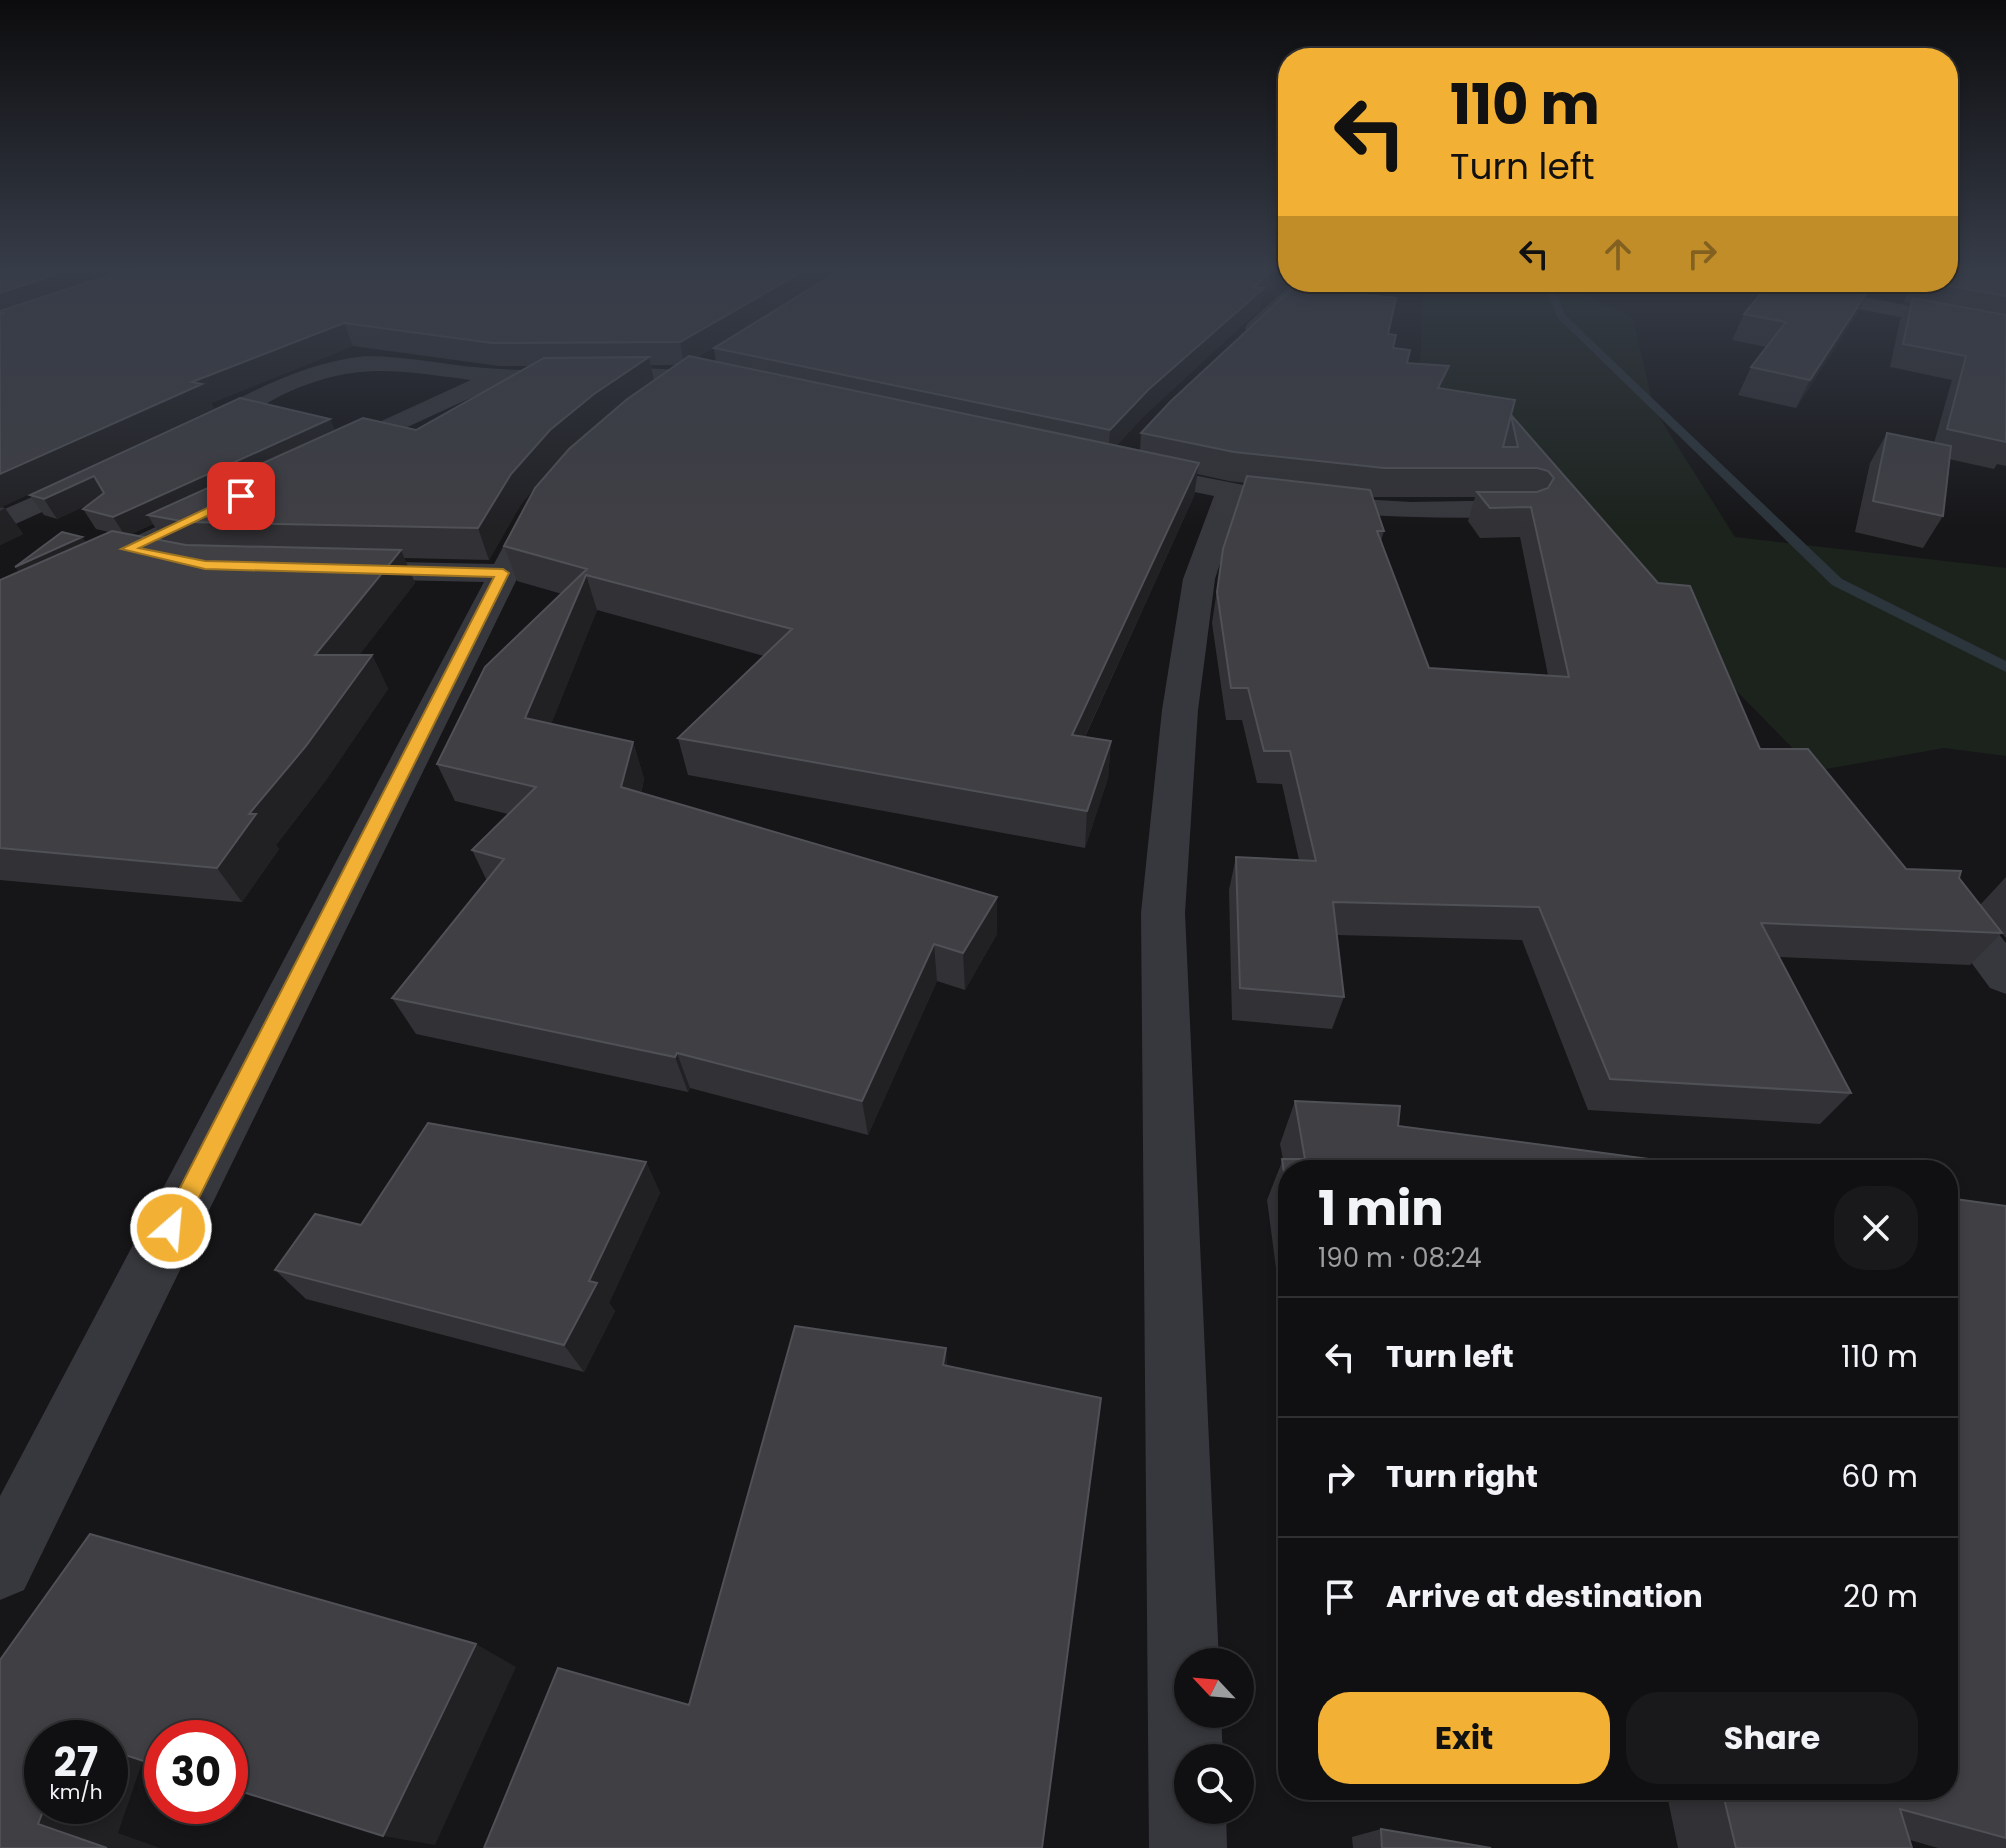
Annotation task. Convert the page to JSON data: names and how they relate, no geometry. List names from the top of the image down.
{
  "north": "top left",
  "page": {
    "turn": ["110 m", "Turn left"],
    "heading": ["1 min", "190 m · 08:24"],
    "list": [
      {
        "name": "Turn left",
        "value": "110 m"
      },
      {
        "name": "Turn right",
        "value": "60 m"
      },
      {
        "name": "Arrive at destination",
        "value": "20 m"
      }
    ],
    "buttons": ["Exit", "Share"],
    "speed": "27 km/h",
    "limit": "30"
  }
}
